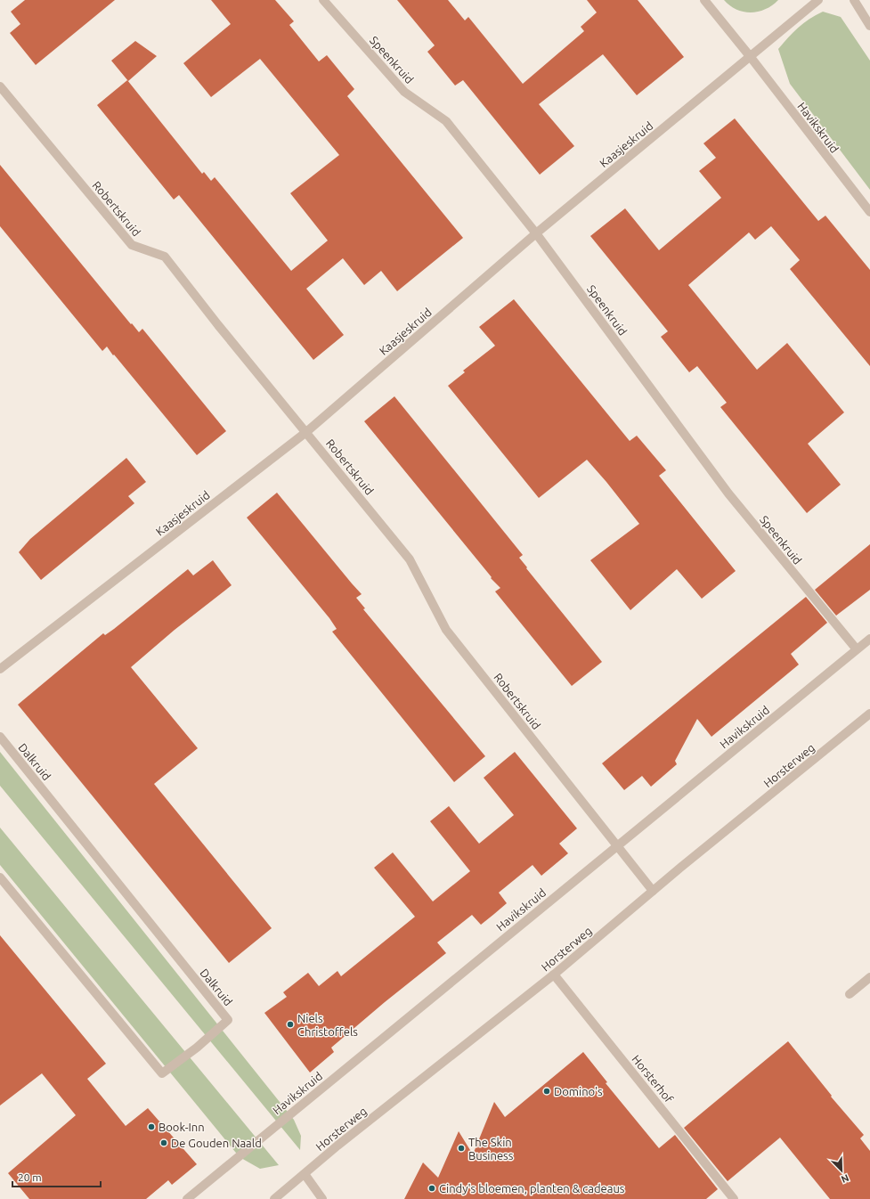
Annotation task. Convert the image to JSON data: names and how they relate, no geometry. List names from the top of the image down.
{
  "streets": {
    "street": [
      "Speenkruid",
      "Havikskruid",
      "Kaasjeskruid",
      "Robertskruid",
      "Dalkruid",
      "Horsterweg",
      "Horsterhof"
    ]
  },
  "crossings": [
    ["Speenkruid", "Havikskruid"],
    ["Speenkruid", "Kaasjeskruid"],
    ["Havikskruid", "Kaasjeskruid"],
    ["Havikskruid", "Robertskruid"],
    ["Kaasjeskruid", "Robertskruid"],
    ["Robertskruid", "Horsterweg"],
    ["Horsterweg", "Horsterhof"]
  ],
  "places": [
    "Niels Christoffels",
    "Domino's",
    "Book-Inn",
    "De Gouden Naald",
    "The Skin Business",
    "Cindy's bloemen, planten & cadeaus"
  ],
  "scale_bar": "20 m",
  "north": "bottom right"
}
